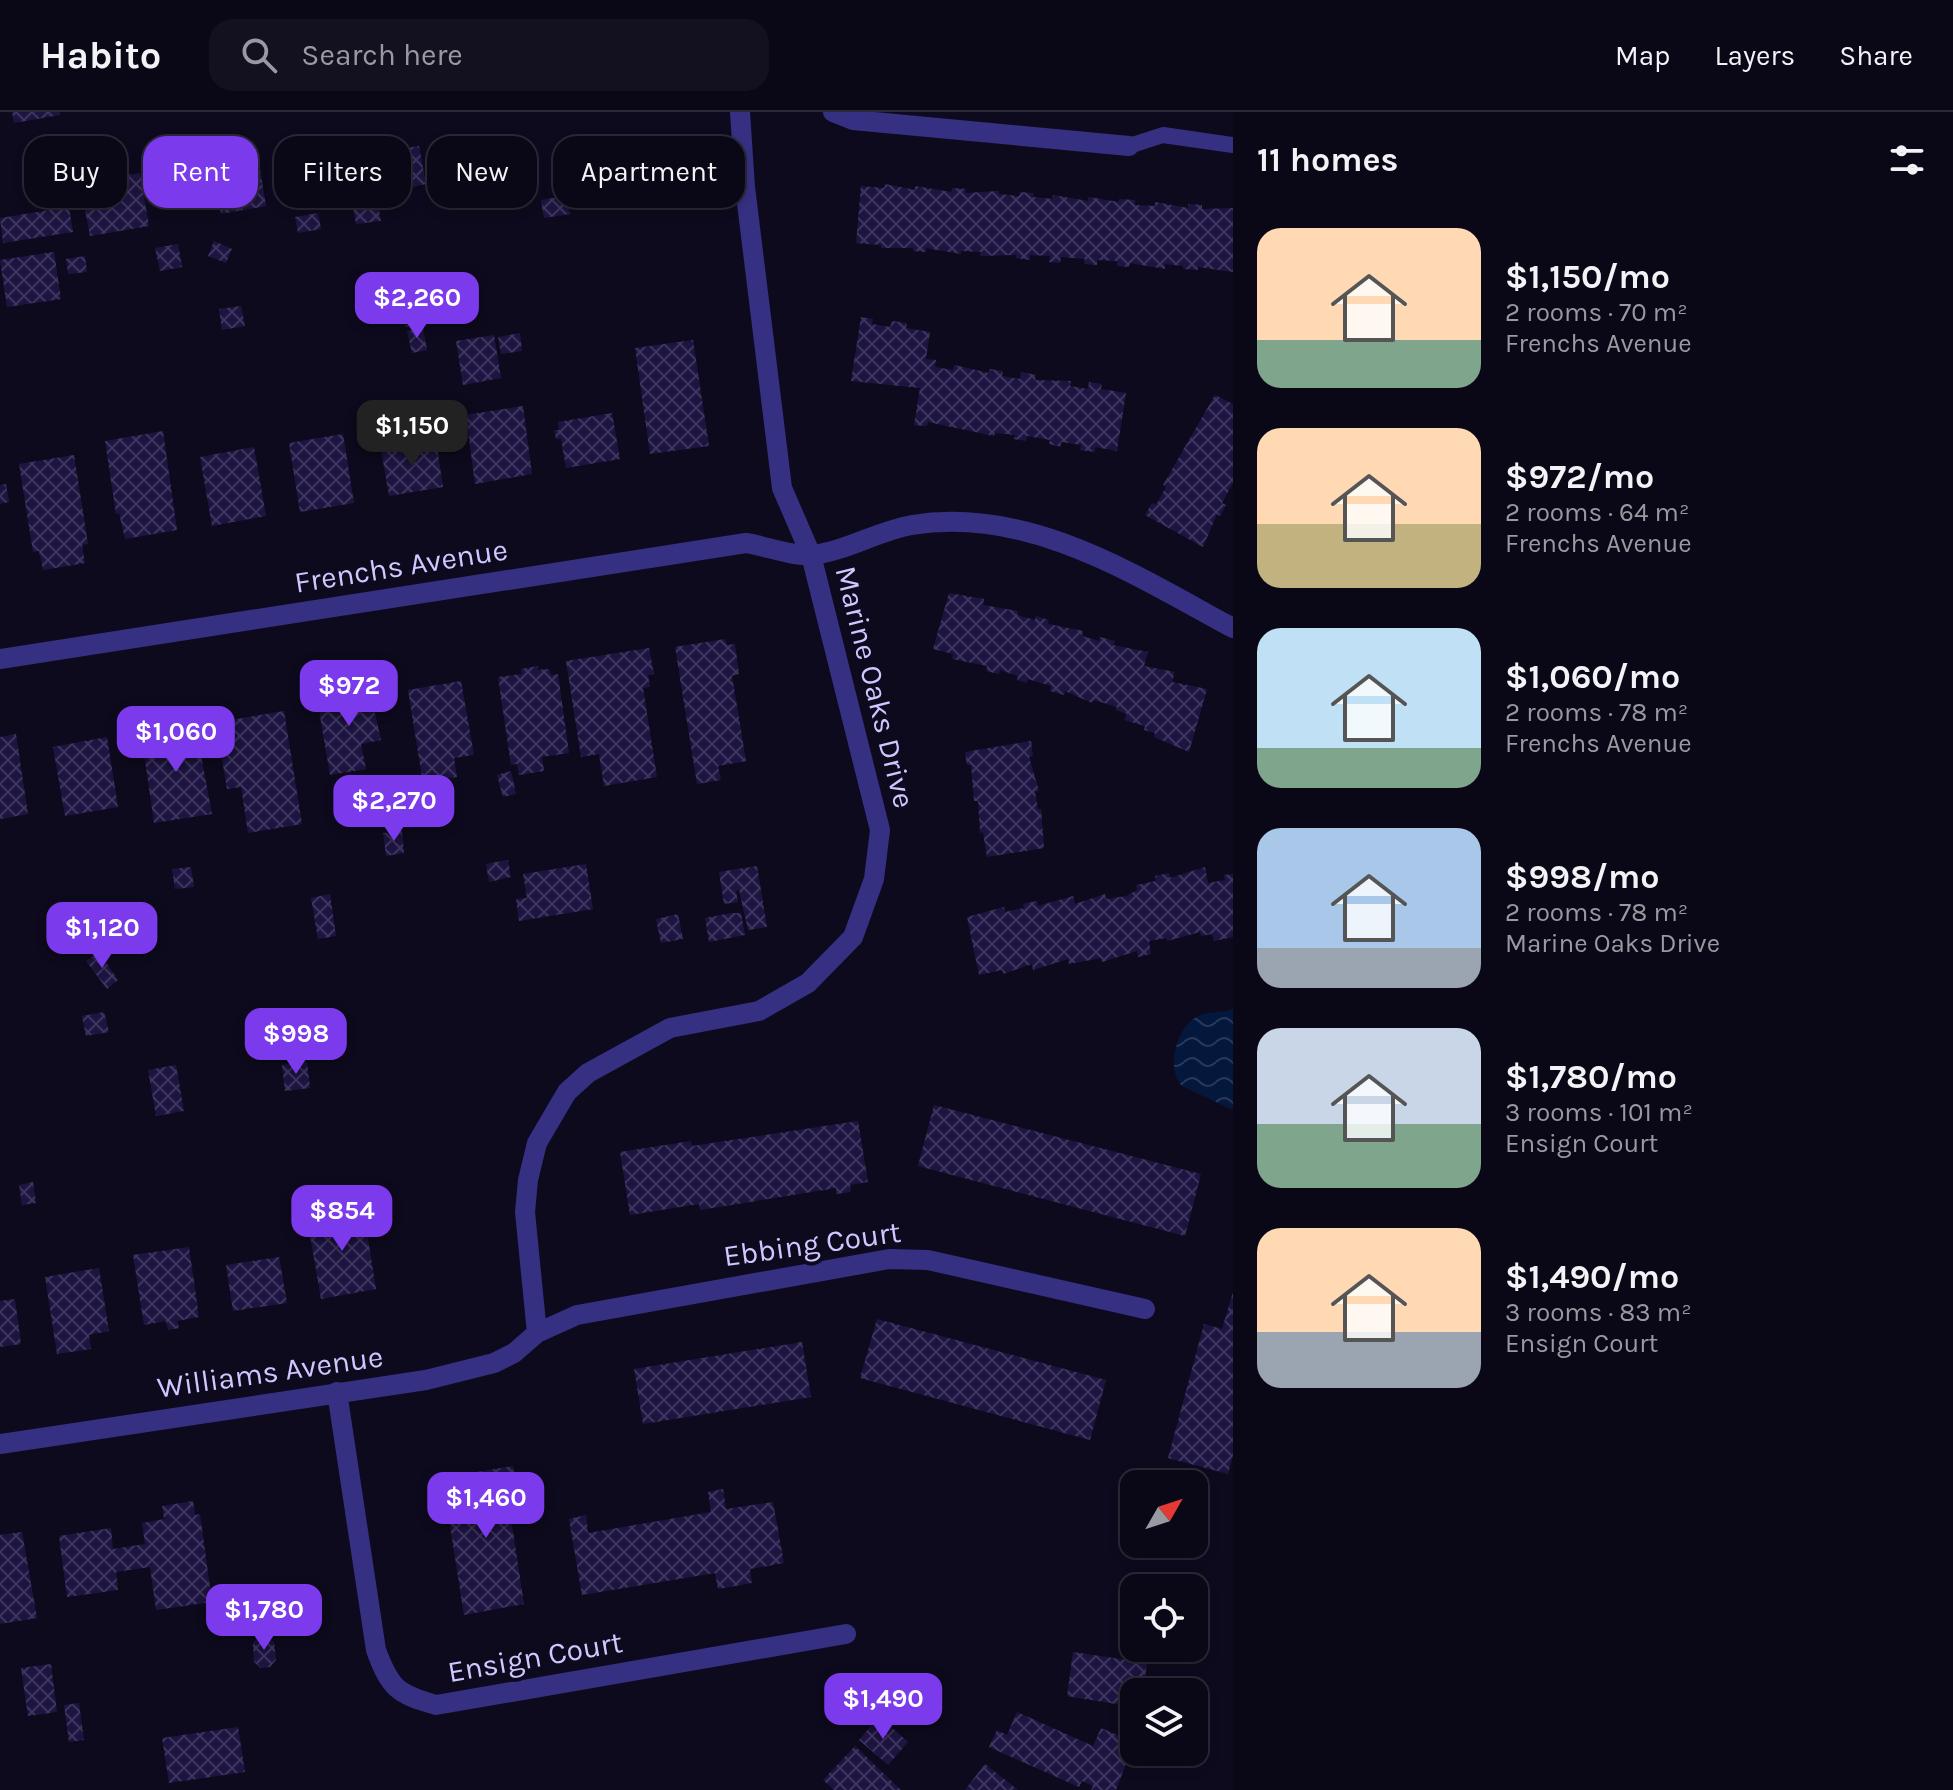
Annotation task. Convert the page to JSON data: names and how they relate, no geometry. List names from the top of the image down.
{
  "streets": {
    "street": [
      "Frenchs Avenue",
      "Marine Oaks Drive",
      "Ebbing Court",
      "Williams Avenue",
      "Ensign Court"
    ]
  },
  "crossings": [
    ["Frenchs Avenue", "Marine Oaks Drive"],
    ["Marine Oaks Drive", "Ebbing Court"],
    ["Marine Oaks Drive", "Williams Avenue"],
    ["Ebbing Court", "Williams Avenue"],
    ["Williams Avenue", "Ensign Court"]
  ],
  "north": "top right",
  "page": {
    "header": "Habito",
    "search": "Search here",
    "nav": ["Map", "Layers", "Share"],
    "heading": "11 homes",
    "chip": [
      "Buy",
      "Rent",
      "Filters",
      "New",
      "Apartment"
    ],
    "list": [
      {
        "name": "$1,150/mo",
        "note": "2 rooms · 70 m² · Frenchs Avenue"
      },
      {
        "name": "$972/mo",
        "note": "2 rooms · 64 m² · Frenchs Avenue"
      },
      {
        "name": "$1,060/mo",
        "note": "2 rooms · 78 m² · Frenchs Avenue"
      },
      {
        "name": "$998/mo",
        "note": "2 rooms · 78 m² · Marine Oaks Drive"
      },
      {
        "name": "$1,780/mo",
        "note": "3 rooms · 101 m² · Ensign Court"
      },
      {
        "name": "$1,490/mo",
        "note": "3 rooms · 83 m² · Ensign Court"
      }
    ],
    "price": [
      "$2,260",
      "$1,150",
      "$972",
      "$1,060",
      "$2,270",
      "$1,120",
      "$998",
      "$854",
      "$1,460",
      "$1,780",
      "$1,490"
    ]
  }
}
